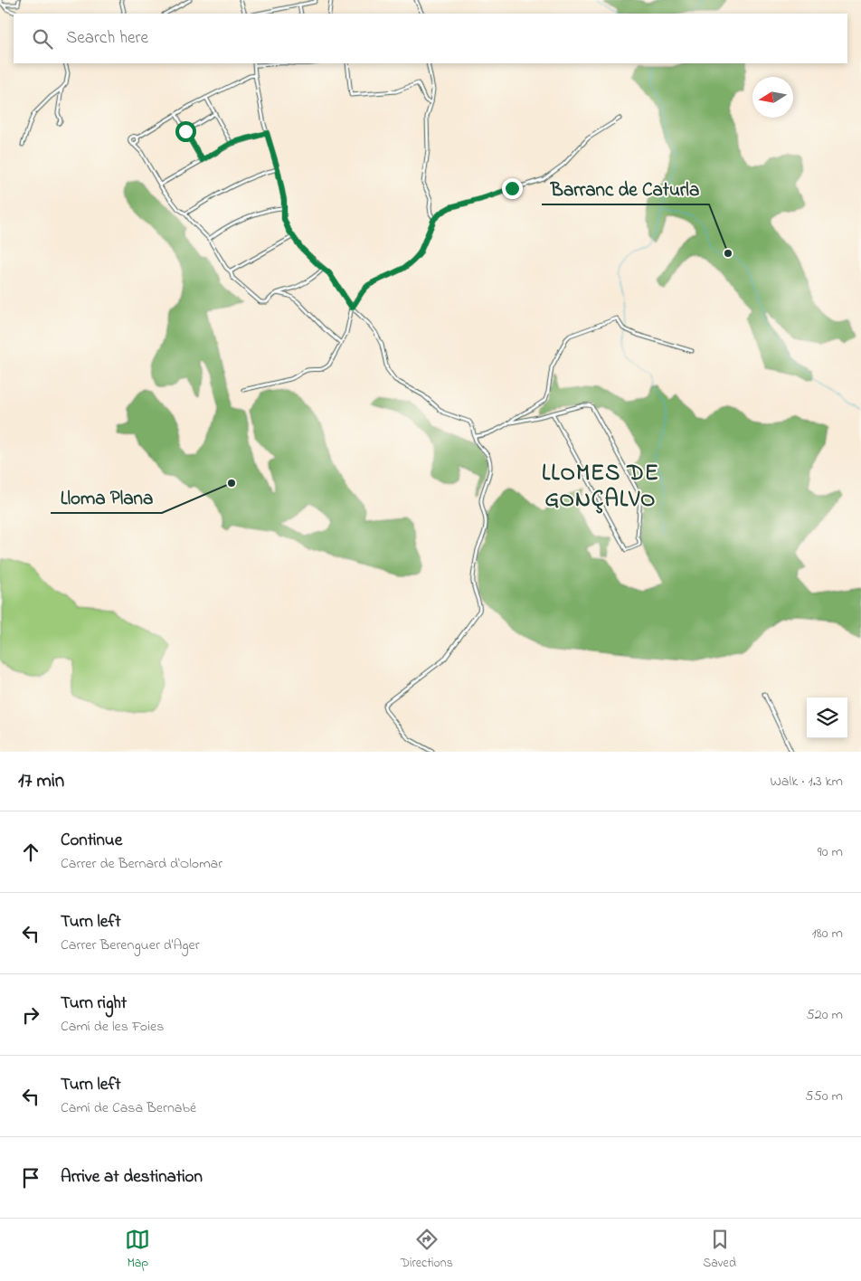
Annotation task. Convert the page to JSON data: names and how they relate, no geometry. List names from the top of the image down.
{
  "districts": ["LLOMES DE GONÇALVO"],
  "places": ["Barranc de Caturla", "Lloma Plana"],
  "north": "left",
  "page": {
    "search": "Search here",
    "heading": ["17 min", "Walk · 1.3 km"],
    "list": [
      ["Continue", "Carrer de Bernard d'Olomar", "90 m"],
      ["Turn left", "Carrer Berenguer d'Ager", "180 m"],
      ["Turn right", "Camí de les Foies", "520 m"],
      ["Turn left", "Camí de Casa Bernabé", "550 m"],
      "Arrive at destination"
    ],
    "nav": ["Map", "Directions", "Saved"]
  }
}
